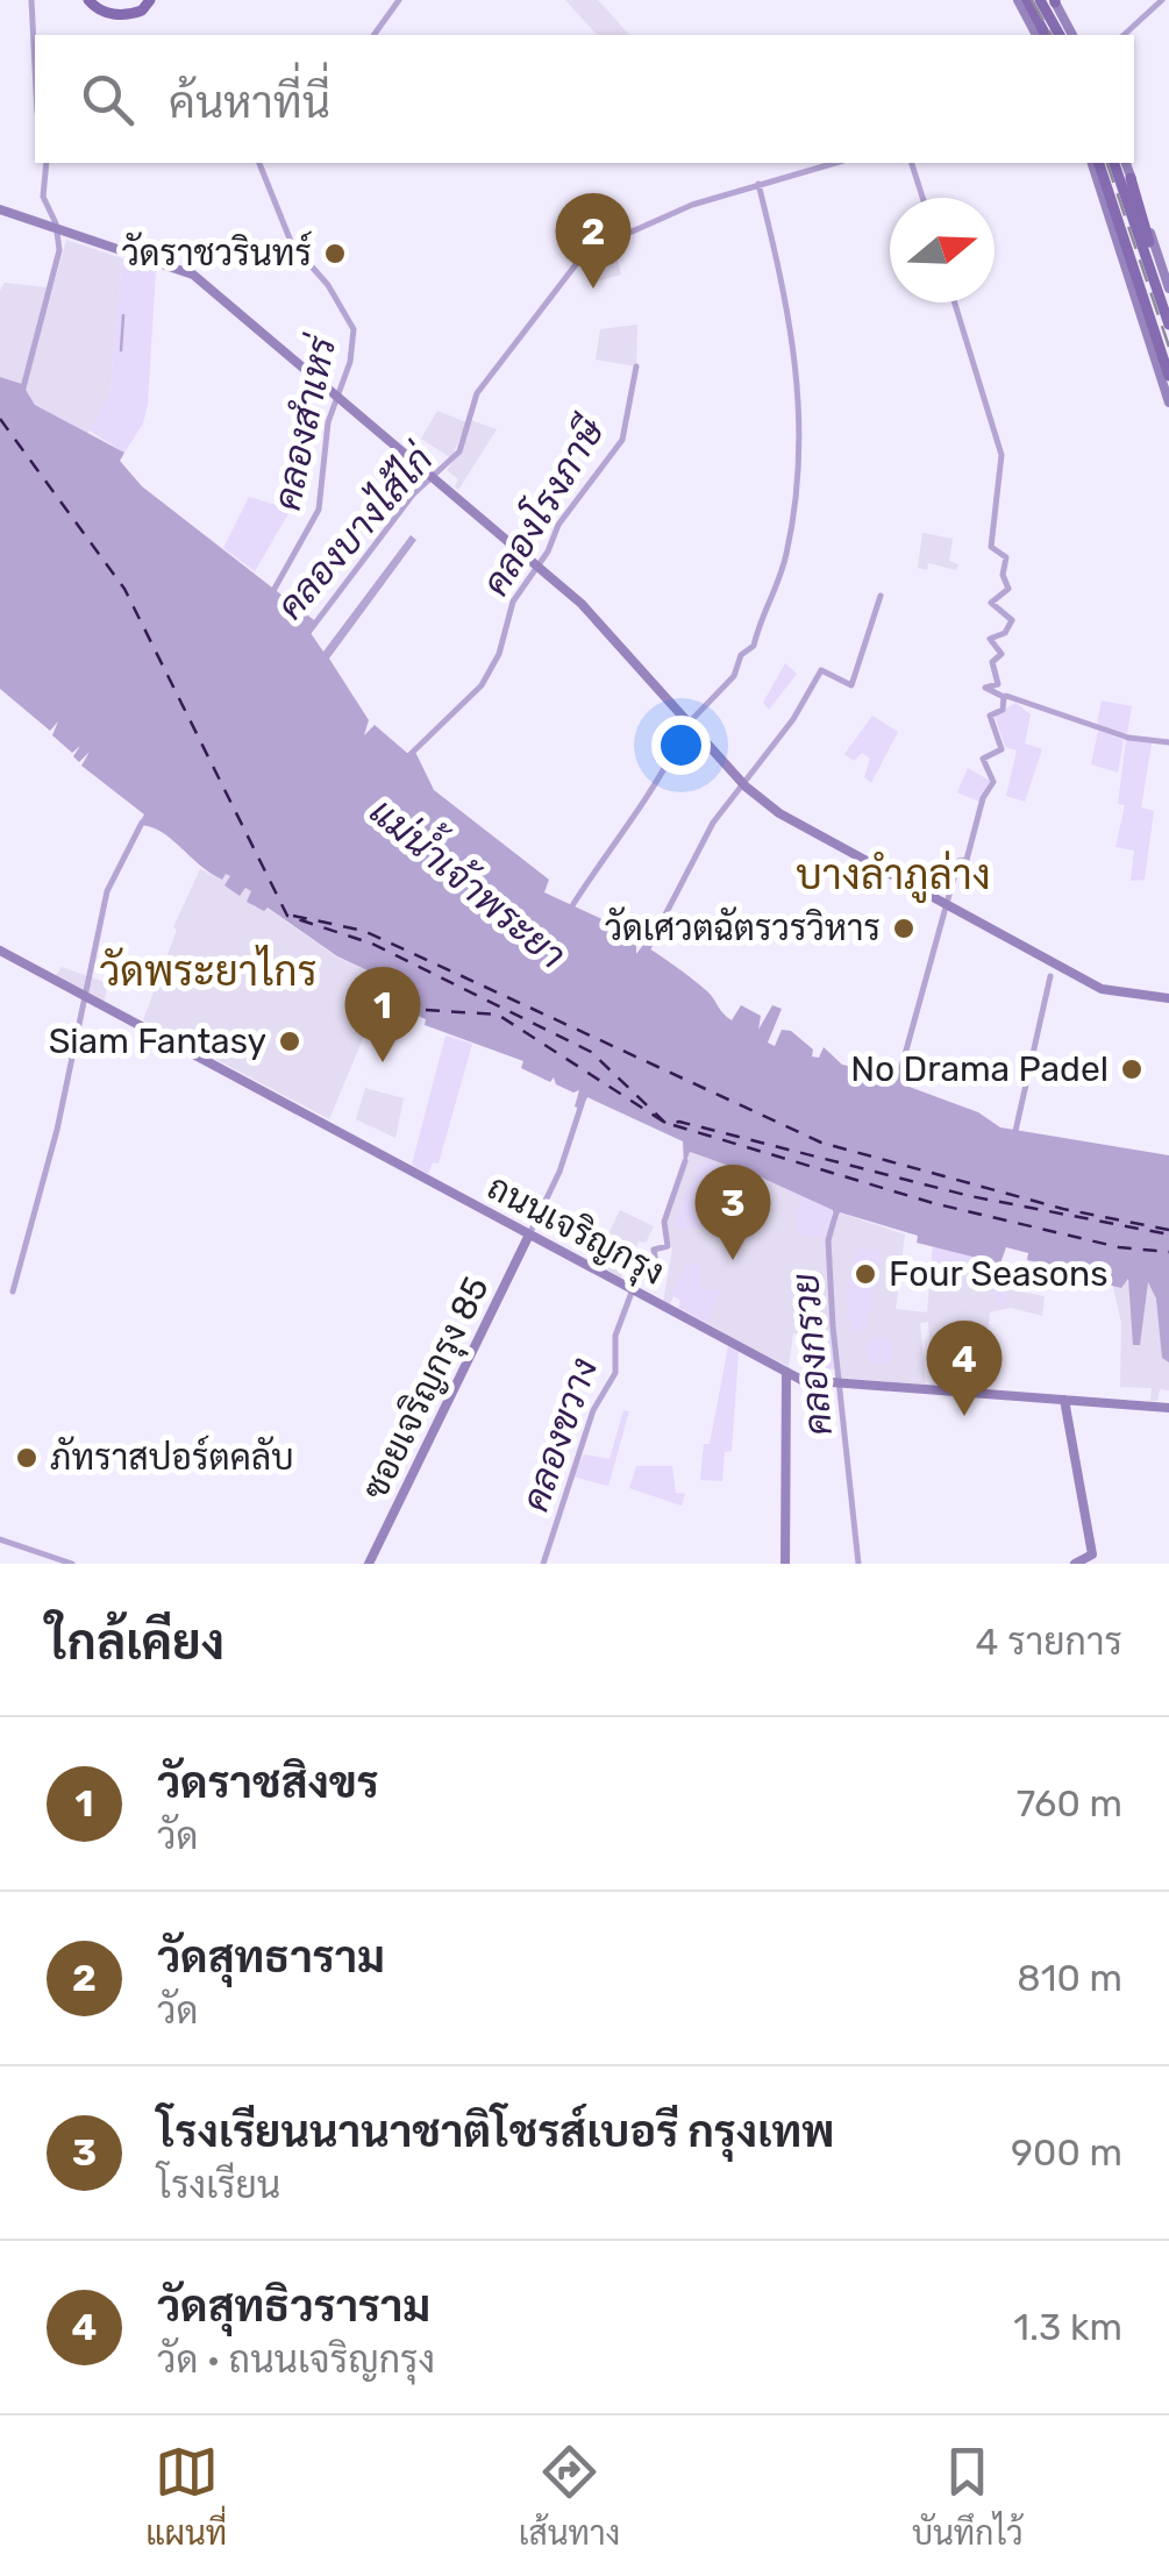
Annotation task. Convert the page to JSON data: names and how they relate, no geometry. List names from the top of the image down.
{
  "streets": {
    "main road": ["ถนนเจริญกรุง", "ซอยเจริญกรุง 85"]
  },
  "crossings": [
    ["ถนนเจริญกรุง", "ซอยเจริญกรุง 85"]
  ],
  "districts": ["บางลำภูล่าง", "วัดพระยาไกร"],
  "water": [
    "คลองสำเหร่",
    "คลองโรงภาษี",
    "คลองบางไส้ไก่",
    "แม่น้ำเจ้าพระยา",
    "คลองกรวย",
    "คลองขวาง"
  ],
  "places": [
    "วัดราชวรินทร์",
    "วัดเศวตฉัตรวรวิหาร",
    "Siam Fantasy",
    "No Drama Padel",
    "Four Seasons",
    "ภัทราสปอร์ตคลับ"
  ],
  "north": "right",
  "page": {
    "search": "ค้นหาที่นี่",
    "pins": [
      "2",
      "1",
      "3",
      "4"
    ],
    "heading": ["ใกล้เคียง", "4 รายการ"],
    "list": [
      {
        "mark": "1",
        "name": "วัดราชสิงขร",
        "note": "วัด",
        "value": "760 m"
      },
      {
        "mark": "2",
        "name": "วัดสุทธาราม",
        "note": "วัด",
        "value": "810 m"
      },
      {
        "mark": "3",
        "name": "โรงเรียนนานาชาติโชรส์เบอรี กรุงเทพ",
        "note": "โรงเรียน",
        "value": "900 m"
      },
      {
        "mark": "4",
        "name": "วัดสุทธิวราราม",
        "note": "วัด · ถนนเจริญกรุง",
        "value": "1.3 km"
      }
    ],
    "nav": ["แผนที่", "เส้นทาง", "บันทึกไว้"]
  }
}
